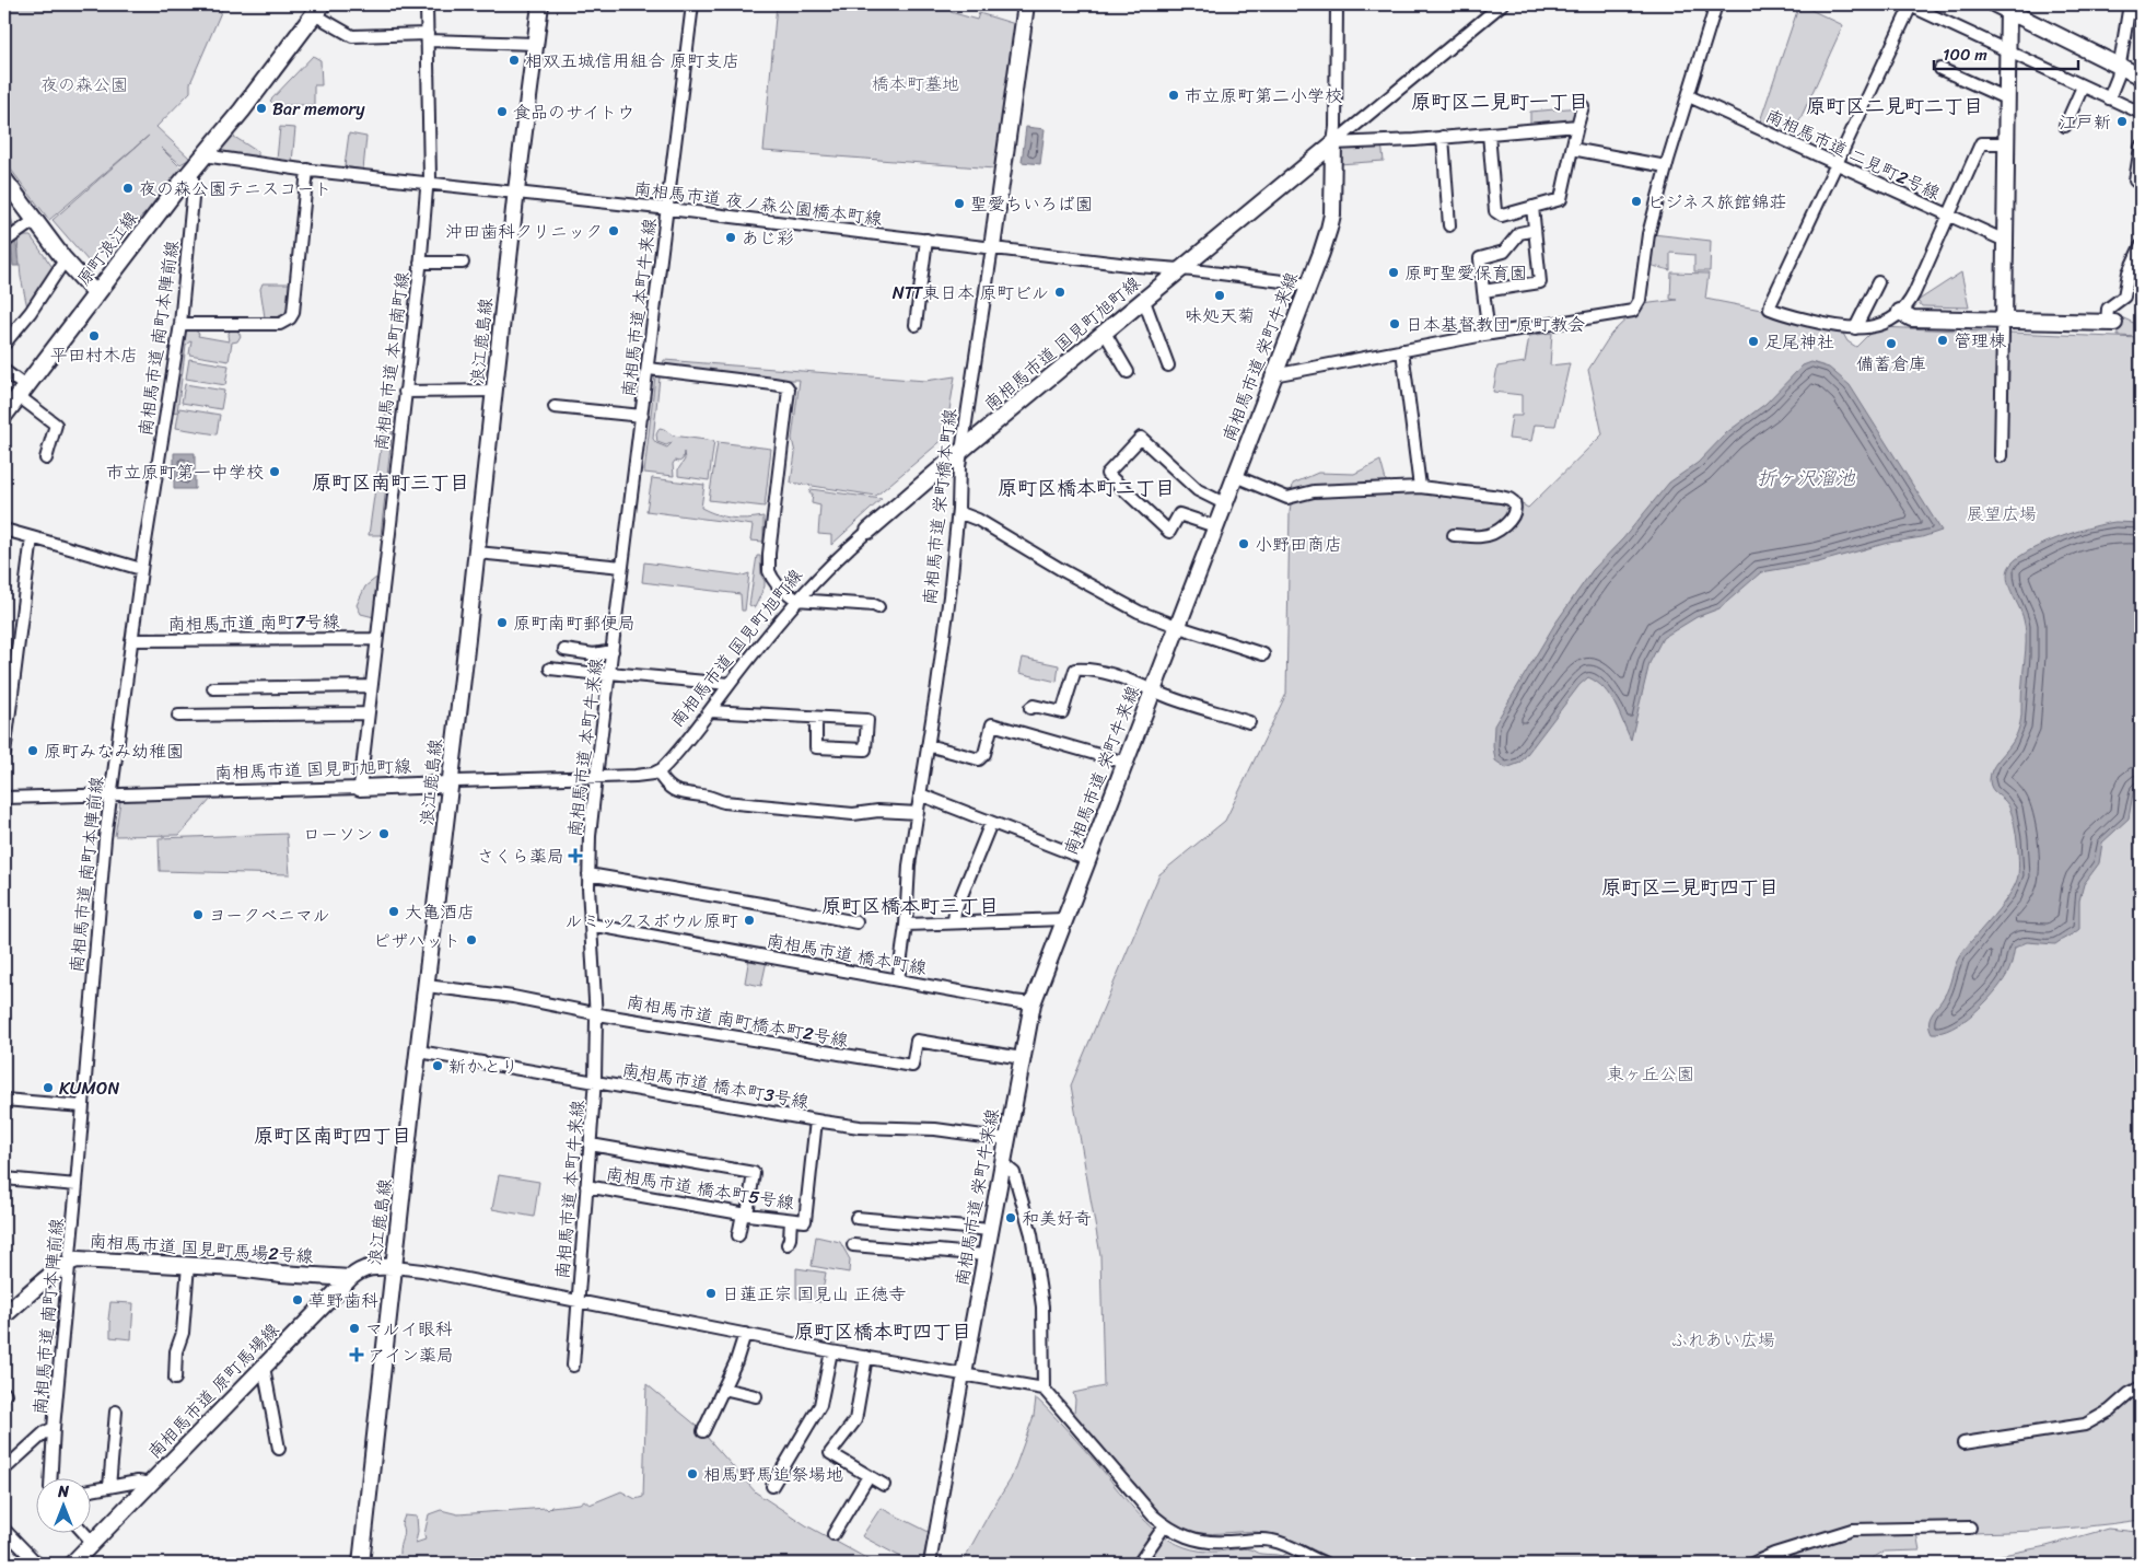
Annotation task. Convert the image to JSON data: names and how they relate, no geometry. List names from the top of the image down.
{
  "streets": {
    "main road": ["原町浪江線"],
    "street": [
      "南相馬市道 二見町2号線",
      "南相馬市道 夜ノ森公園橋本町線",
      "南相馬市道 本町牛来線",
      "南相馬市道 南町本陣前線",
      "浪江鹿島線",
      "南相馬市道 国見町旭町線",
      "南相馬市道 栄町牛来線",
      "南相馬市道 本町南町線",
      "南相馬市道 栄町橋本町線",
      "南相馬市道 南町7号線",
      "南相馬市道 橋本町線",
      "南相馬市道 南町橋本町2号線",
      "南相馬市道 橋本町3号線",
      "南相馬市道 橋本町5号線",
      "南相馬市道 国見町馬場2号線",
      "南相馬市道 原町馬場線"
    ]
  },
  "crossings": [
    ["南相馬市道 夜ノ森公園橋本町線", "原町浪江線"],
    ["南相馬市道 夜ノ森公園橋本町線", "南相馬市道 本町牛来線"],
    ["南相馬市道 夜ノ森公園橋本町線", "浪江鹿島線"],
    ["南相馬市道 夜ノ森公園橋本町線", "南相馬市道 国見町旭町線"],
    ["南相馬市道 夜ノ森公園橋本町線", "南相馬市道 栄町牛来線"],
    ["南相馬市道 夜ノ森公園橋本町線", "南相馬市道 本町南町線"],
    ["南相馬市道 夜ノ森公園橋本町線", "南相馬市道 栄町橋本町線"],
    ["原町浪江線", "南相馬市道 南町本陣前線"],
    ["南相馬市道 本町牛来線", "南相馬市道 国見町旭町線"],
    ["南相馬市道 本町牛来線", "南相馬市道 橋本町線"],
    ["南相馬市道 本町牛来線", "南相馬市道 南町橋本町2号線"],
    ["南相馬市道 本町牛来線", "南相馬市道 橋本町3号線"],
    ["南相馬市道 本町牛来線", "南相馬市道 橋本町5号線"],
    ["南相馬市道 南町本陣前線", "南相馬市道 国見町旭町線"],
    ["南相馬市道 南町本陣前線", "南相馬市道 南町7号線"],
    ["南相馬市道 南町本陣前線", "南相馬市道 国見町馬場2号線"],
    ["浪江鹿島線", "南相馬市道 国見町旭町線"],
    ["浪江鹿島線", "南相馬市道 南町橋本町2号線"],
    ["浪江鹿島線", "南相馬市道 橋本町3号線"],
    ["浪江鹿島線", "南相馬市道 原町馬場線"],
    ["南相馬市道 国見町旭町線", "南相馬市道 栄町牛来線"],
    ["南相馬市道 国見町旭町線", "南相馬市道 本町南町線"],
    ["南相馬市道 国見町旭町線", "南相馬市道 栄町橋本町線"],
    ["南相馬市道 栄町牛来線", "南相馬市道 橋本町線"],
    ["南相馬市道 栄町牛来線", "南相馬市道 南町橋本町2号線"],
    ["南相馬市道 栄町牛来線", "南相馬市道 橋本町3号線"],
    ["南相馬市道 本町南町線", "南相馬市道 南町7号線"],
    ["南相馬市道 栄町橋本町線", "南相馬市道 橋本町線"],
    ["南相馬市道 橋本町3号線", "南相馬市道 橋本町5号線"],
    ["南相馬市道 国見町馬場2号線", "南相馬市道 原町馬場線"]
  ],
  "districts": [
    "原町区二見町一丁目",
    "原町区二見町二丁目",
    "原町区南町三丁目",
    "原町区橋本町二丁目",
    "原町区二見町四丁目",
    "原町区橋本町三丁目",
    "原町区南町四丁目",
    "原町区橋本町四丁目"
  ],
  "water": ["折ヶ沢溜池"],
  "parks": [
    "橋本町墓地",
    "夜の森公園",
    "展望広場",
    "東ヶ丘公園",
    "ふれあい広場"
  ],
  "places": {
    "other": [
      "相双五城信用組合 原町支店",
      "市立原町第二小学校",
      "Bar memory",
      "食品のサイトウ",
      "江戸新",
      "夜の森公園テニスコート",
      "ビジネス旅館錦荘",
      "聖愛ちいろば園",
      "沖田歯科クリニック",
      "あじ彩",
      "原町聖愛保育園",
      "NTT東日本 原町ビル",
      "味処天菊",
      "日本基督教団 原町教会",
      "平田村木店",
      "管理棟",
      "足尾神社",
      "備蓄倉庫",
      "市立原町第一中学校",
      "小野田商店",
      "原町南町郵便局",
      "原町みなみ幼稚園",
      "ローソン",
      "大亀酒店",
      "ヨークベニマル",
      "ルミックスボウル原町",
      "ピザハット",
      "新かとり",
      "KUMON",
      "和美好奇",
      "日蓮正宗 国見山 正徳寺",
      "草野歯科",
      "マルイ眼科",
      "相馬野馬追祭場地"
    ],
    "health": ["さくら薬局", "アイン薬局"]
  },
  "scale_bar": "100 m",
  "north": "top"
}
